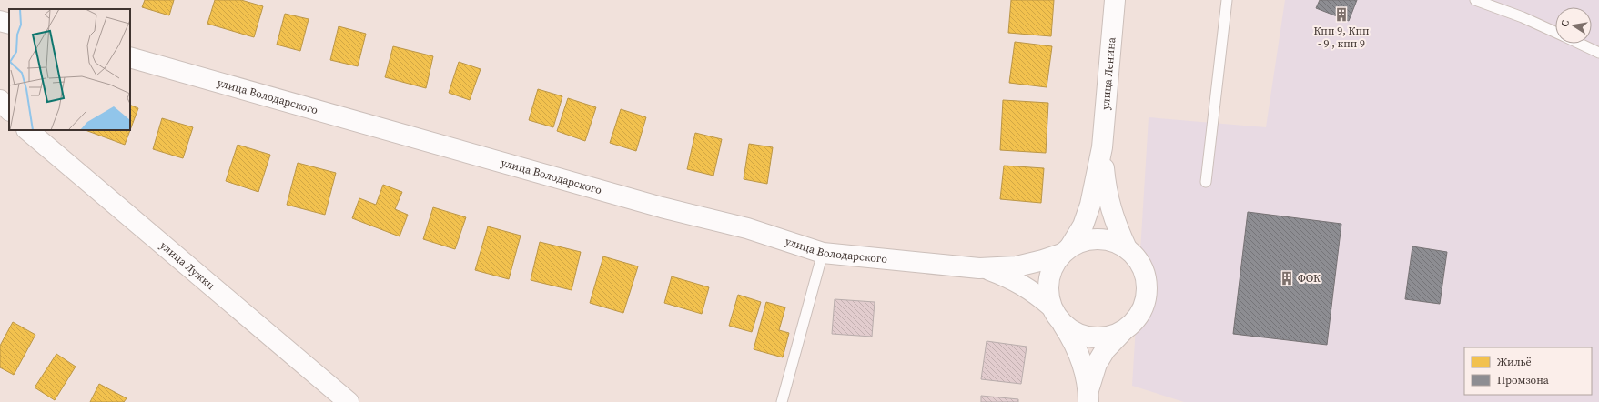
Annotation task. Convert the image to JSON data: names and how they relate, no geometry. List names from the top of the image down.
{
  "streets": {
    "street": ["улица Ленина", "улица Володарского", "улица Лужки"]
  },
  "places": {
    "building": ["Кпп 9, Кпп - 9 , кпп 9", "ФОК"]
  },
  "legend": ["Жильё", "Промзона"],
  "north": "left"
}
